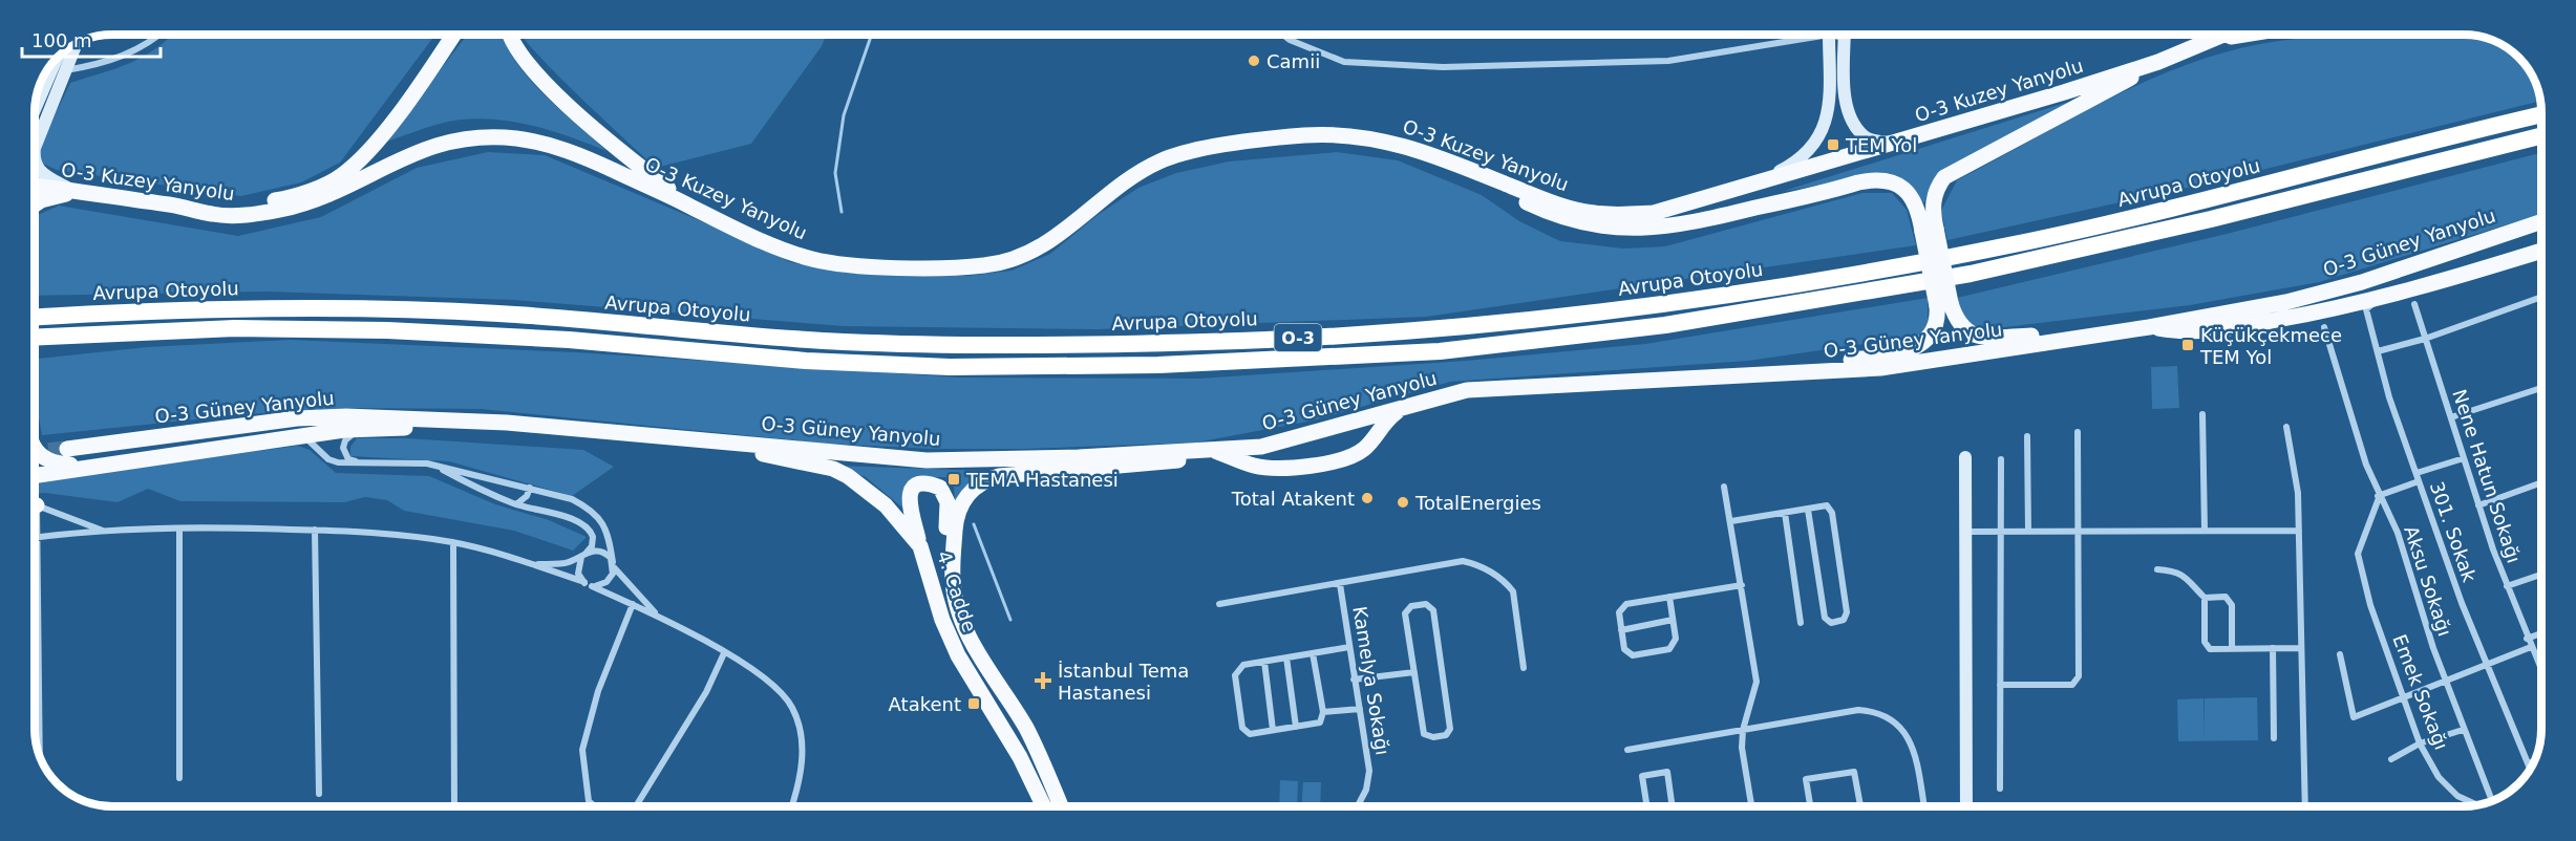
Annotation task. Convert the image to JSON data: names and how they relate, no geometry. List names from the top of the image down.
{
  "streets": {
    "highway": ["Avrupa Otoyolu", "O-3"],
    "main road": ["O-3 Kuzey Yanyolu", "O-3 Güney Yanyolu", "4. Cadde"],
    "street": [
      "Nene Hatun Sokağı",
      "301. Sokak",
      "Aksu Sokağı",
      "Kamelya Sokağı",
      "Emek Sokağı"
    ]
  },
  "crossings": [
    ["O-3 Güney Yanyolu", "4. Cadde"],
    ["Aksu Sokağı", "Emek Sokağı"]
  ],
  "places": {
    "other": ["Camii", "Total Atakent", "TotalEnergies"],
    "transit": [
      "TEM Yol",
      "Küçükçekmece TEM Yol",
      "TEMA Hastanesi",
      "Atakent"
    ],
    "health": ["İstanbul Tema Hastanesi"]
  },
  "scale_bar": "100 m"
}
